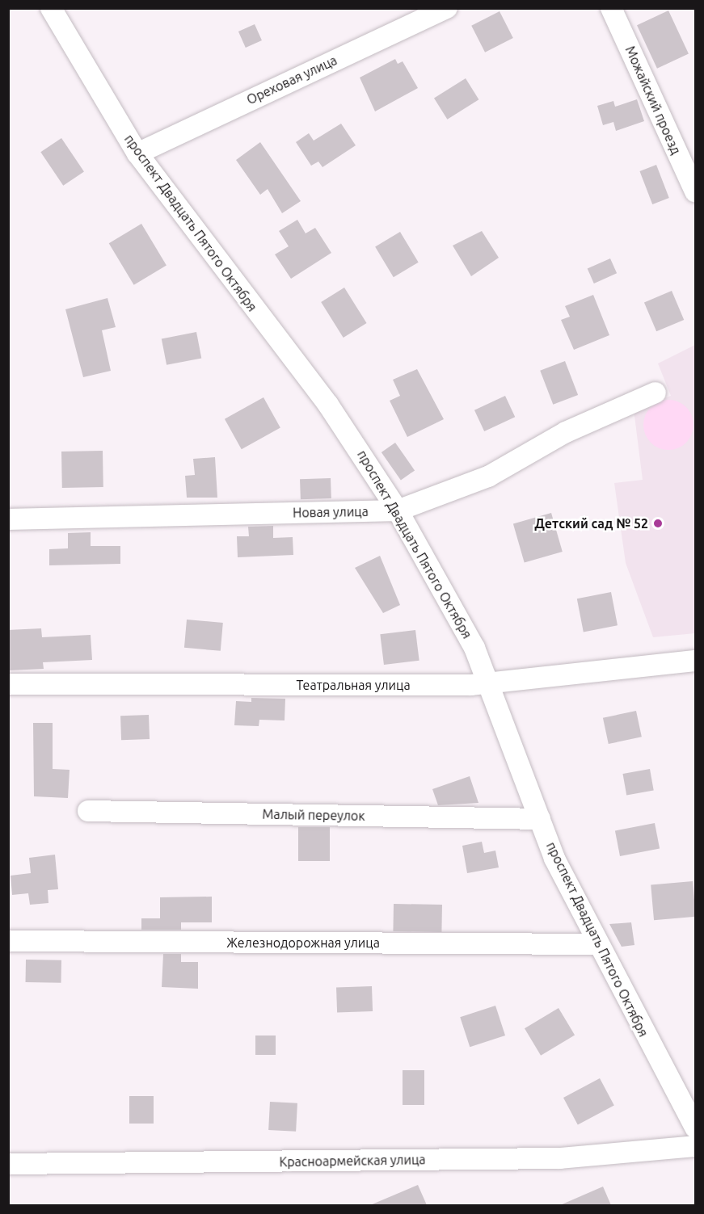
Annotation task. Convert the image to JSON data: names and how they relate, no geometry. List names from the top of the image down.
{
  "streets": {
    "street": [
      "Ореховая улица",
      "Можайский проезд",
      "проспект Двадцать Пятого Октября",
      "Новая улица",
      "Театральная улица",
      "Малый переулок",
      "Железнодорожная улица",
      "Красноармейская улица"
    ]
  },
  "crossings": [
    ["Ореховая улица", "проспект Двадцать Пятого Октября"],
    ["проспект Двадцать Пятого Октября", "Новая улица"],
    ["проспект Двадцать Пятого Октября", "Театральная улица"],
    ["проспект Двадцать Пятого Октября", "Малый переулок"],
    ["проспект Двадцать Пятого Октября", "Железнодорожная улица"]
  ],
  "places": ["Детский сад № 52"]
}
